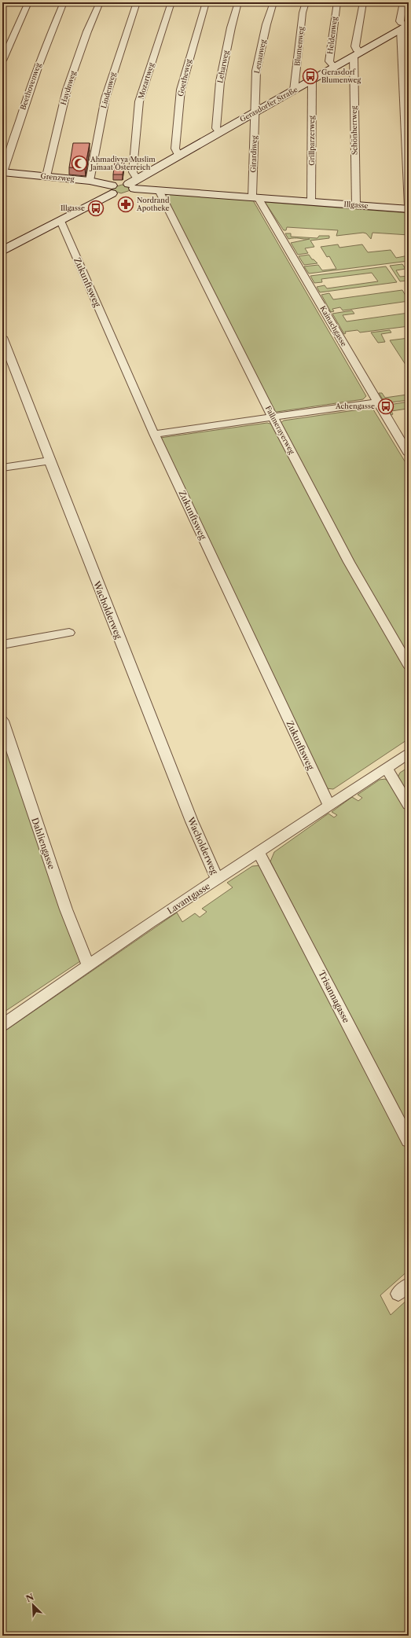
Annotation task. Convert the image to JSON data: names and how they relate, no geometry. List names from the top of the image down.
{
  "streets": {
    "main road": ["Gerasdorfer Straße", "Grenzweg", "Illgasse"],
    "street": [
      "Heldenweg",
      "Blumenweg",
      "Lenauweg",
      "Leharweg",
      "Goetheweg",
      "Mozartweg",
      "Beethovenweg",
      "Haydnweg",
      "Lindenweg",
      "Schönherrweg",
      "Grillparzerweg",
      "Girardiweg",
      "Zukunftsweg",
      "Kainachgasse",
      "Fallmerayerweg",
      "Wacholderweg",
      "Dahliengasse",
      "Lavantgasse",
      "Trisannagasse"
    ]
  },
  "crossings": [
    ["Heldenweg", "Gerasdorfer Straße"],
    ["Blumenweg", "Gerasdorfer Straße"],
    ["Lenauweg", "Gerasdorfer Straße"],
    ["Lenauweg", "Girardiweg"],
    ["Leharweg", "Gerasdorfer Straße"],
    ["Goetheweg", "Gerasdorfer Straße"],
    ["Mozartweg", "Gerasdorfer Straße"],
    ["Mozartweg", "Grenzweg"],
    ["Mozartweg", "Illgasse"],
    ["Beethovenweg", "Grenzweg"],
    ["Haydnweg", "Grenzweg"],
    ["Lindenweg", "Grenzweg"],
    ["Gerasdorfer Straße", "Schönherrweg"],
    ["Gerasdorfer Straße", "Grillparzerweg"],
    ["Gerasdorfer Straße", "Girardiweg"],
    ["Gerasdorfer Straße", "Grenzweg"],
    ["Gerasdorfer Straße", "Illgasse"],
    ["Gerasdorfer Straße", "Zukunftsweg"],
    ["Schönherrweg", "Illgasse"],
    ["Grillparzerweg", "Illgasse"],
    ["Girardiweg", "Illgasse"],
    ["Girardiweg", "Kainachgasse"],
    ["Grenzweg", "Illgasse"],
    ["Illgasse", "Kainachgasse"],
    ["Illgasse", "Fallmerayerweg"],
    ["Zukunftsweg", "Lavantgasse"],
    ["Wacholderweg", "Lavantgasse"],
    ["Dahliengasse", "Lavantgasse"],
    ["Lavantgasse", "Trisannagasse"]
  ],
  "places": {
    "bus stop": ["Gerasdorf Blumenweg", "Illgasse", "Achengasse"],
    "mosque": ["Ahmadiyya Muslim Jamaat Österreich"],
    "pharmacy": ["Nordrand Apotheke"]
  },
  "north": "top left"
}
